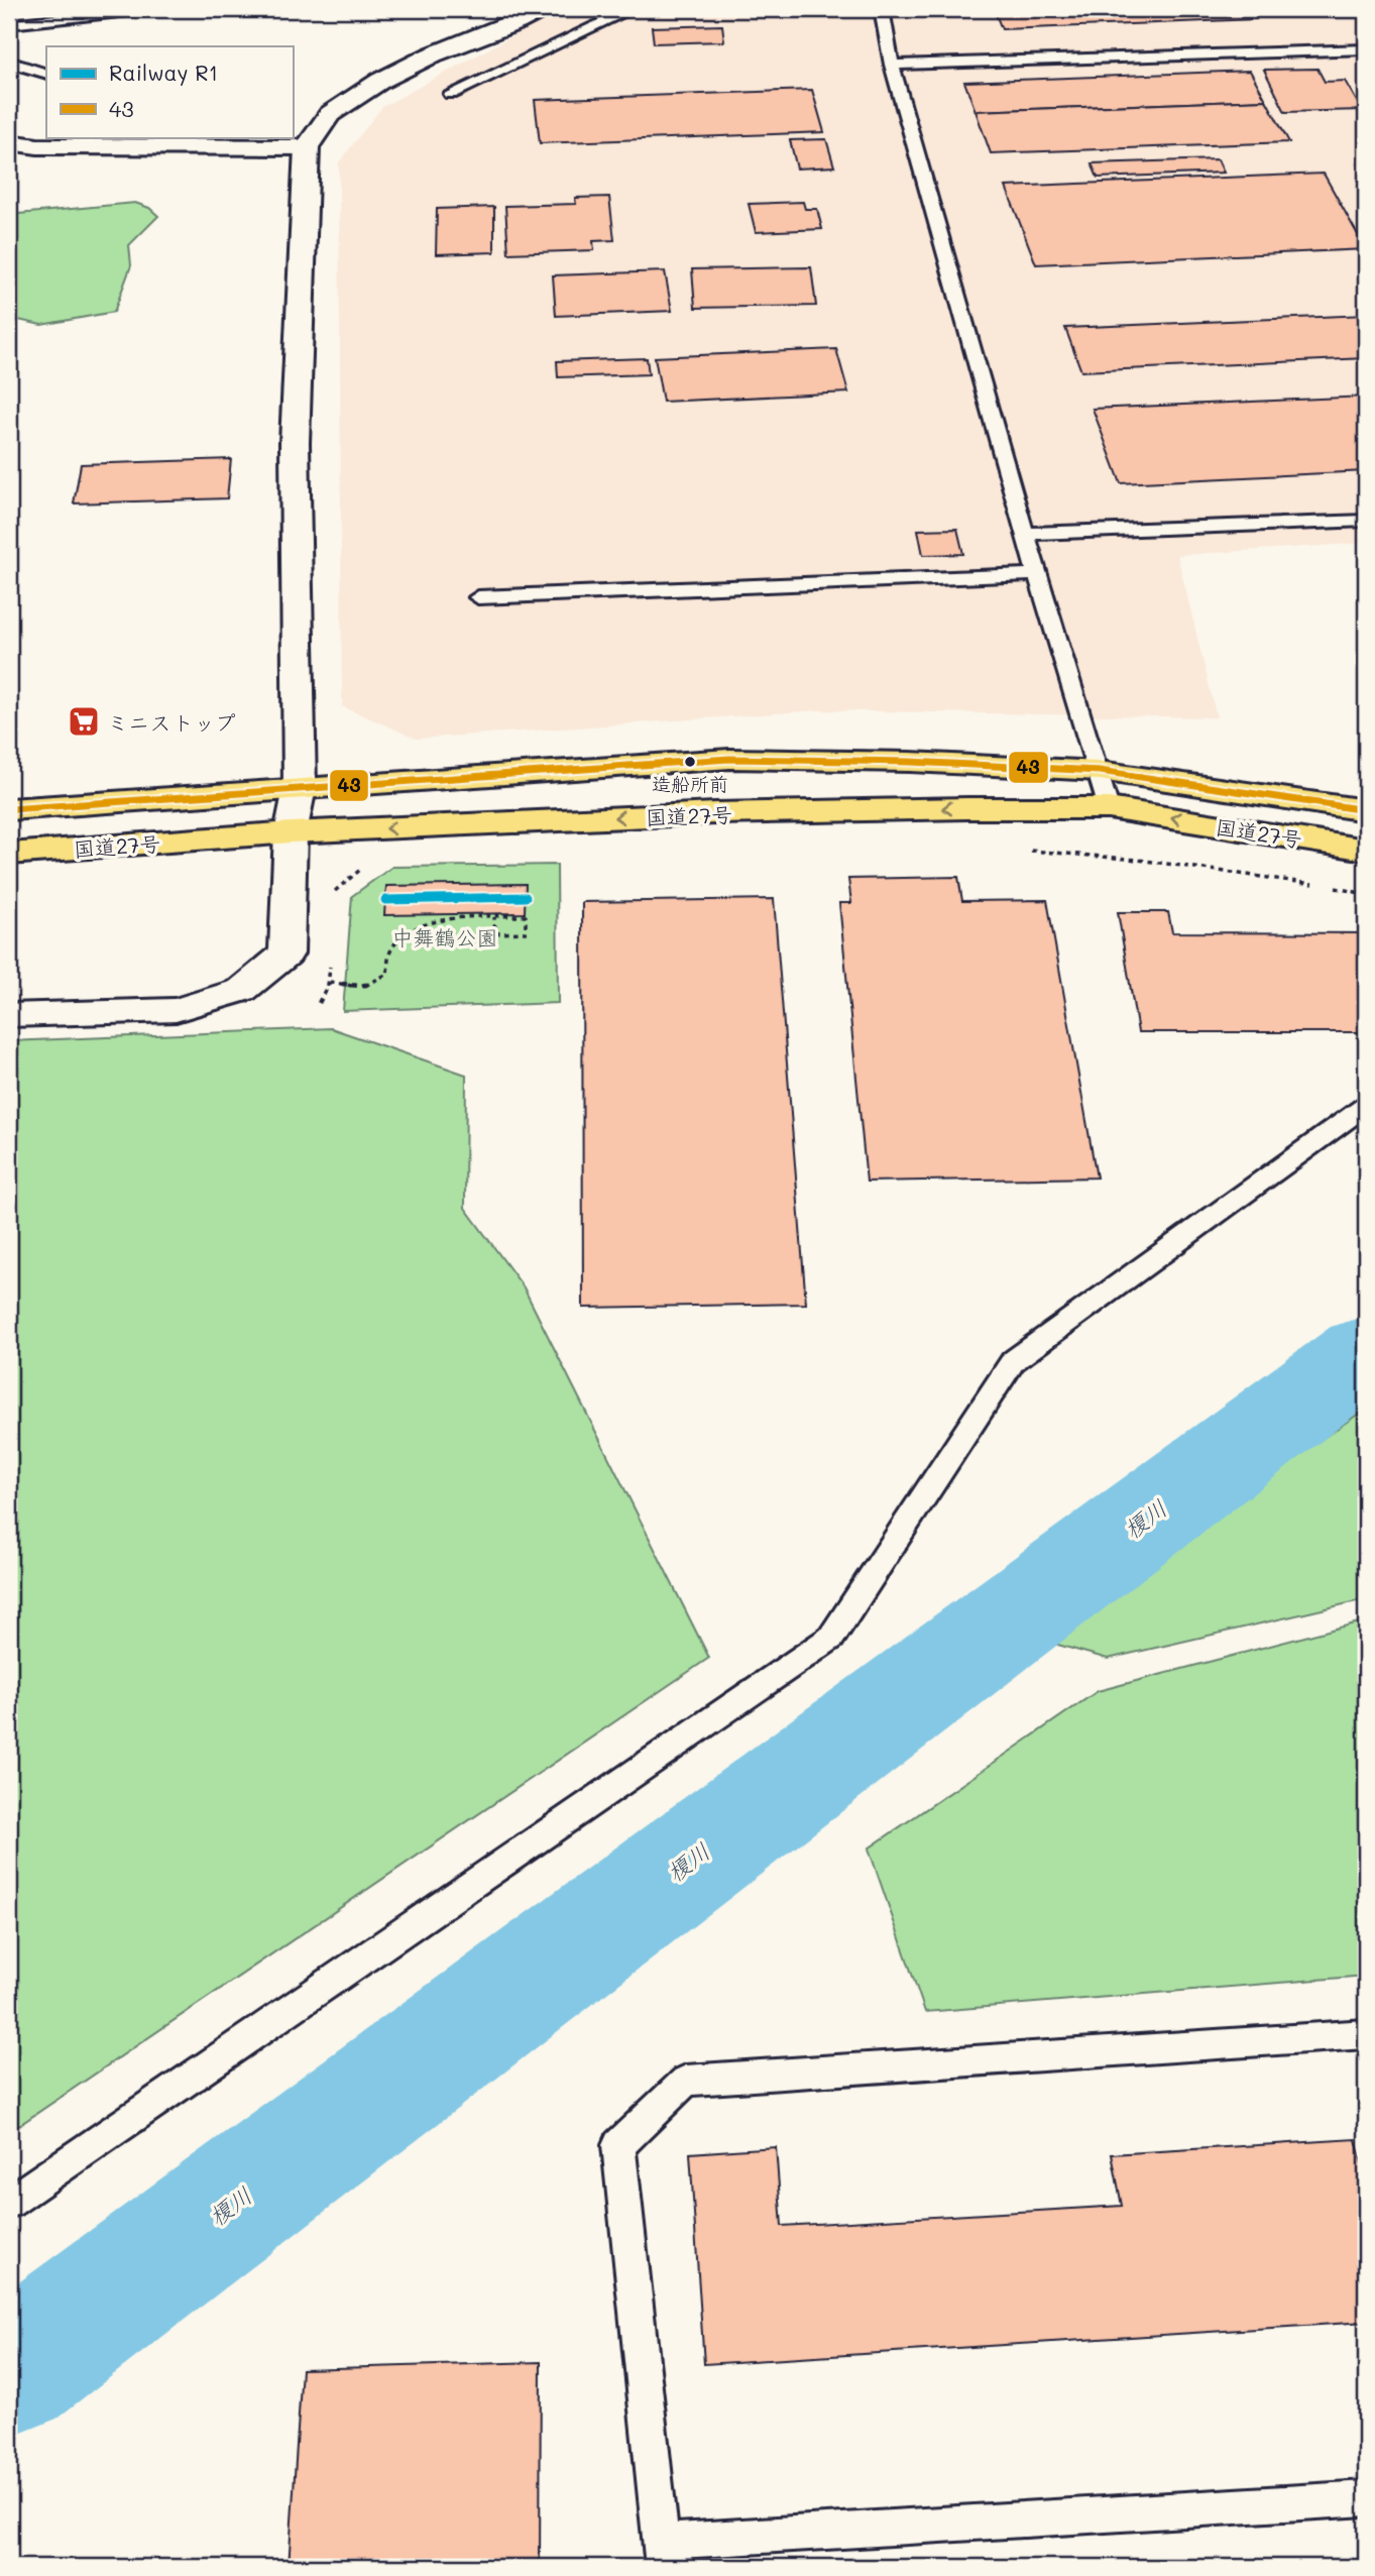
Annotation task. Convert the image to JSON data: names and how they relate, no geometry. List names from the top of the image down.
{
  "streets": {
    "highway": ["国道27号"]
  },
  "water": ["榎川"],
  "parks": ["中舞鶴公園"],
  "places": {
    "supermarket": ["ミニストップ"],
    "other": ["造船所前"]
  },
  "lines": ["transit line 43", "rail line R1"],
  "legend": ["Railway R1", "43"]
}
